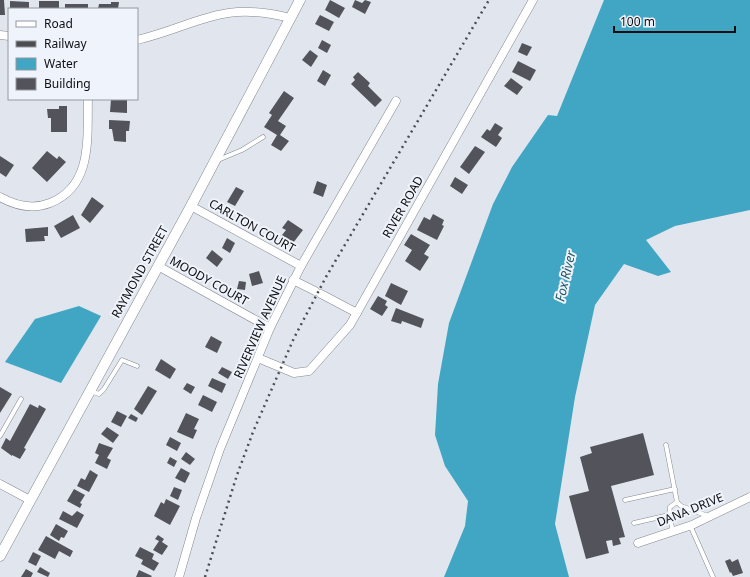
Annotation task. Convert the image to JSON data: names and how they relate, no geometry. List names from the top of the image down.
{
  "streets": {
    "street": [
      "RIVER ROAD",
      "CARLTON COURT",
      "RAYMOND STREET",
      "MOODY COURT",
      "RIVERVIEW AVENUE",
      "DANA DRIVE"
    ]
  },
  "crossings": [
    ["RIVER ROAD", "RIVERVIEW AVENUE"],
    ["CARLTON COURT", "RAYMOND STREET"],
    ["CARLTON COURT", "RIVERVIEW AVENUE"],
    ["RAYMOND STREET", "MOODY COURT"],
    ["MOODY COURT", "RIVERVIEW AVENUE"]
  ],
  "water": ["Fox River"],
  "legend": [
    "Road",
    "Railway",
    "Water",
    "Building"
  ],
  "scale_bar": "100 m"
}
